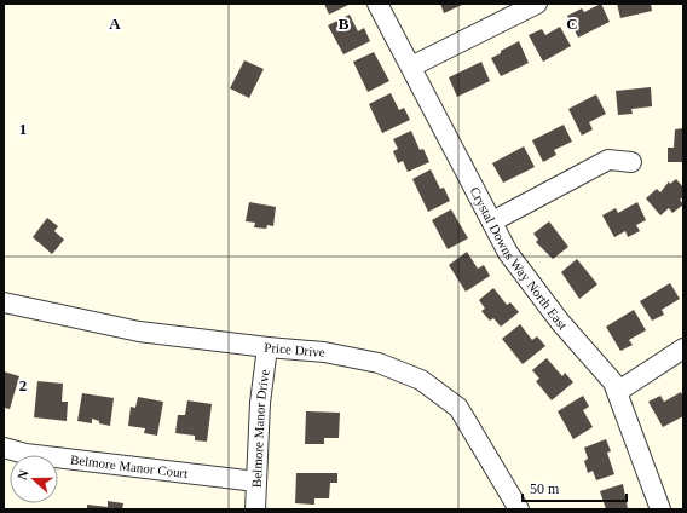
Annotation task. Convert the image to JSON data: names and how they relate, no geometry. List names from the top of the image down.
{
  "streets": {
    "street": [
      "Crystal Downs Way North East",
      "Price Drive",
      "Belmore Manor Drive",
      "Belmore Manor Court"
    ]
  },
  "crossings": [
    ["Price Drive", "Belmore Manor Drive"],
    ["Belmore Manor Drive", "Belmore Manor Court"]
  ],
  "scale_bar": "50 m",
  "north": "left",
  "grid": {
    "columns": ["A", "B", "C"],
    "rows": ["1", "2"]
  }
}
